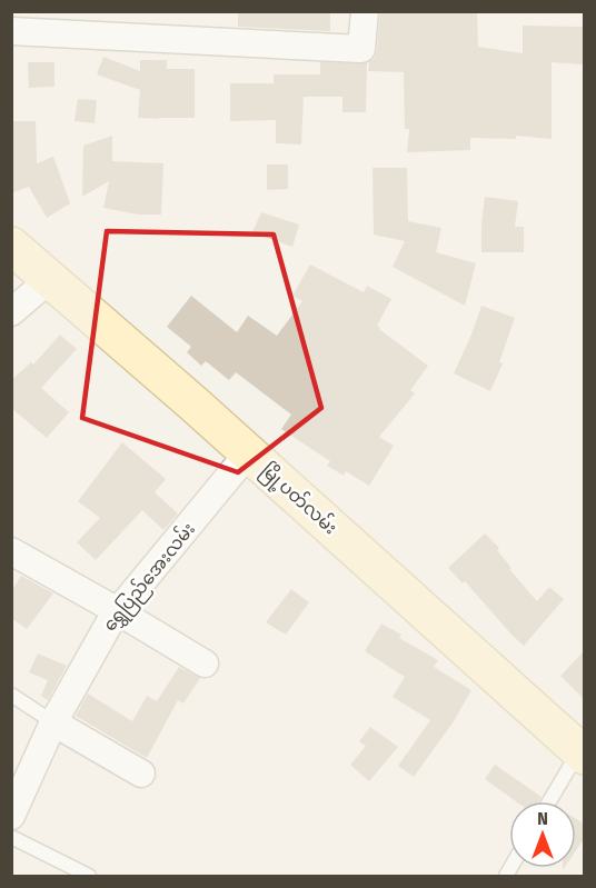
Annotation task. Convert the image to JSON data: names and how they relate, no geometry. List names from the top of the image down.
{
  "streets": {
    "main road": ["မြို့ပတ်လမ်း"],
    "street": ["ရွှေပြည်အေးလမ်း"]
  },
  "crossings": [
    ["မြို့ပတ်လမ်း", "ရွှေပြည်အေးလမ်း"]
  ],
  "north": "top"
}
